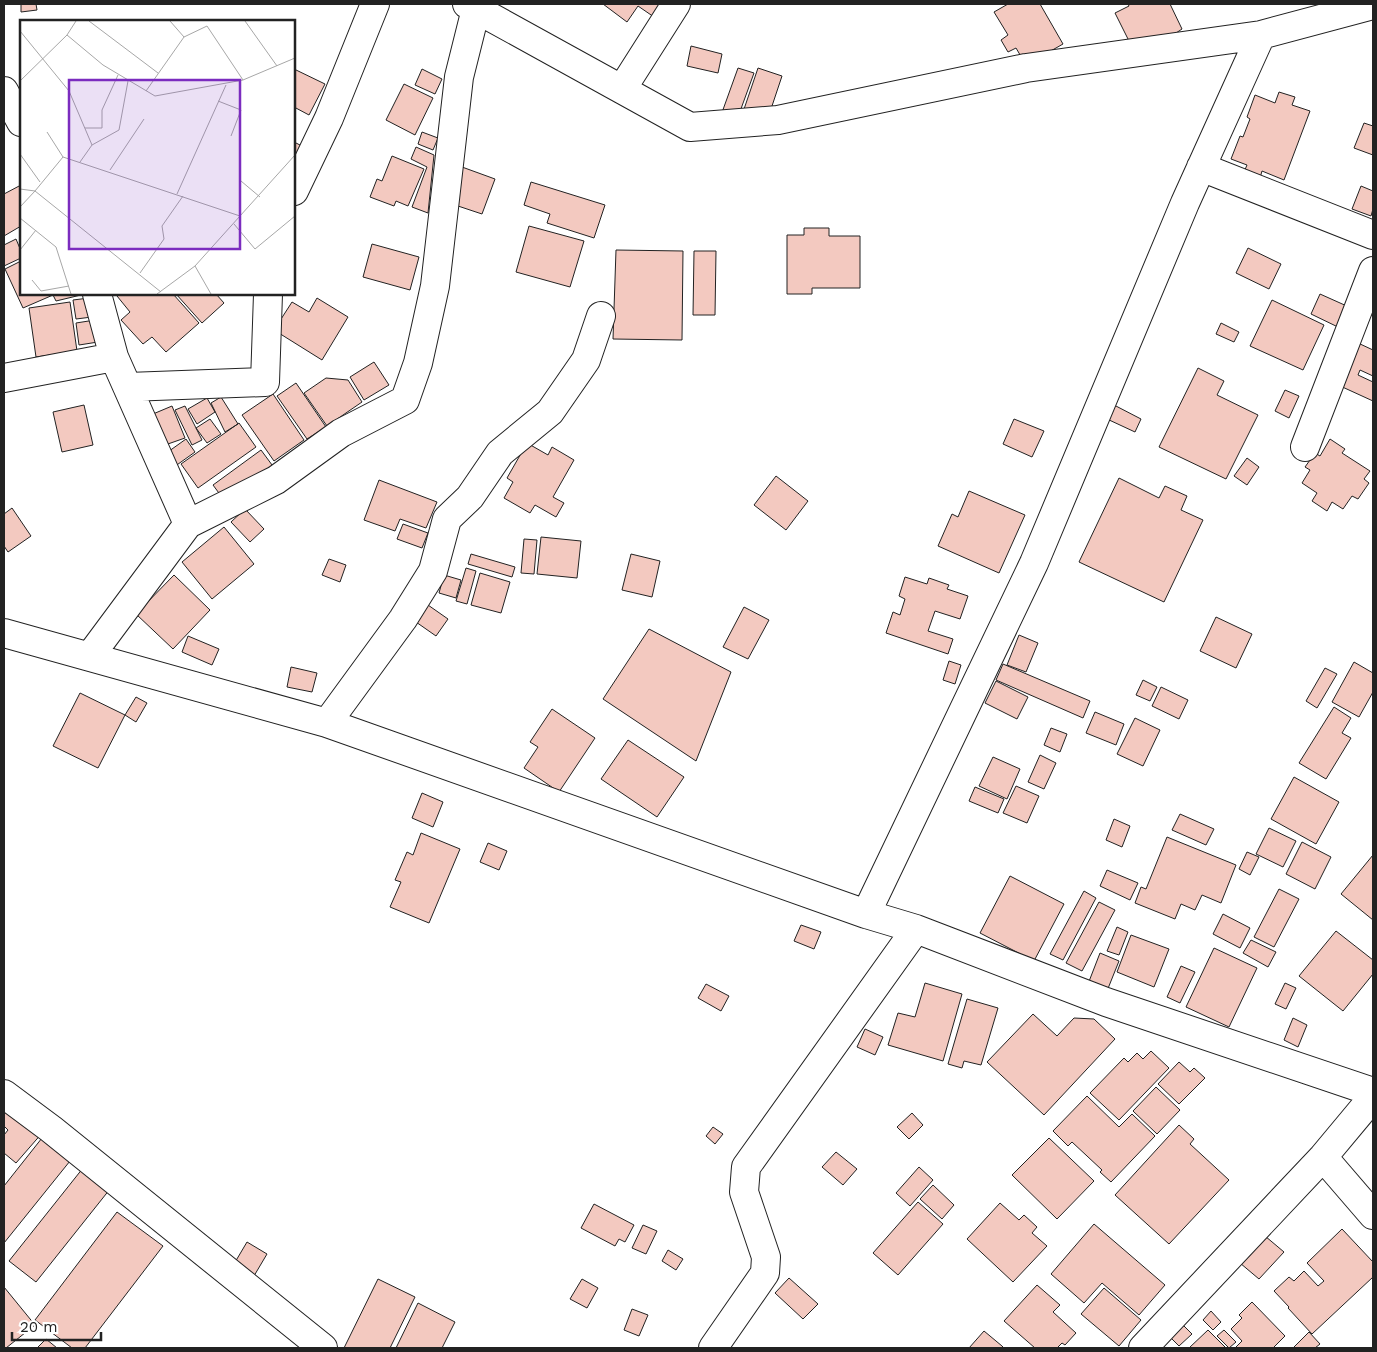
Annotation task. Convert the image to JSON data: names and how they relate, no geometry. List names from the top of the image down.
{
  "scale_bar": "20 m"
}
